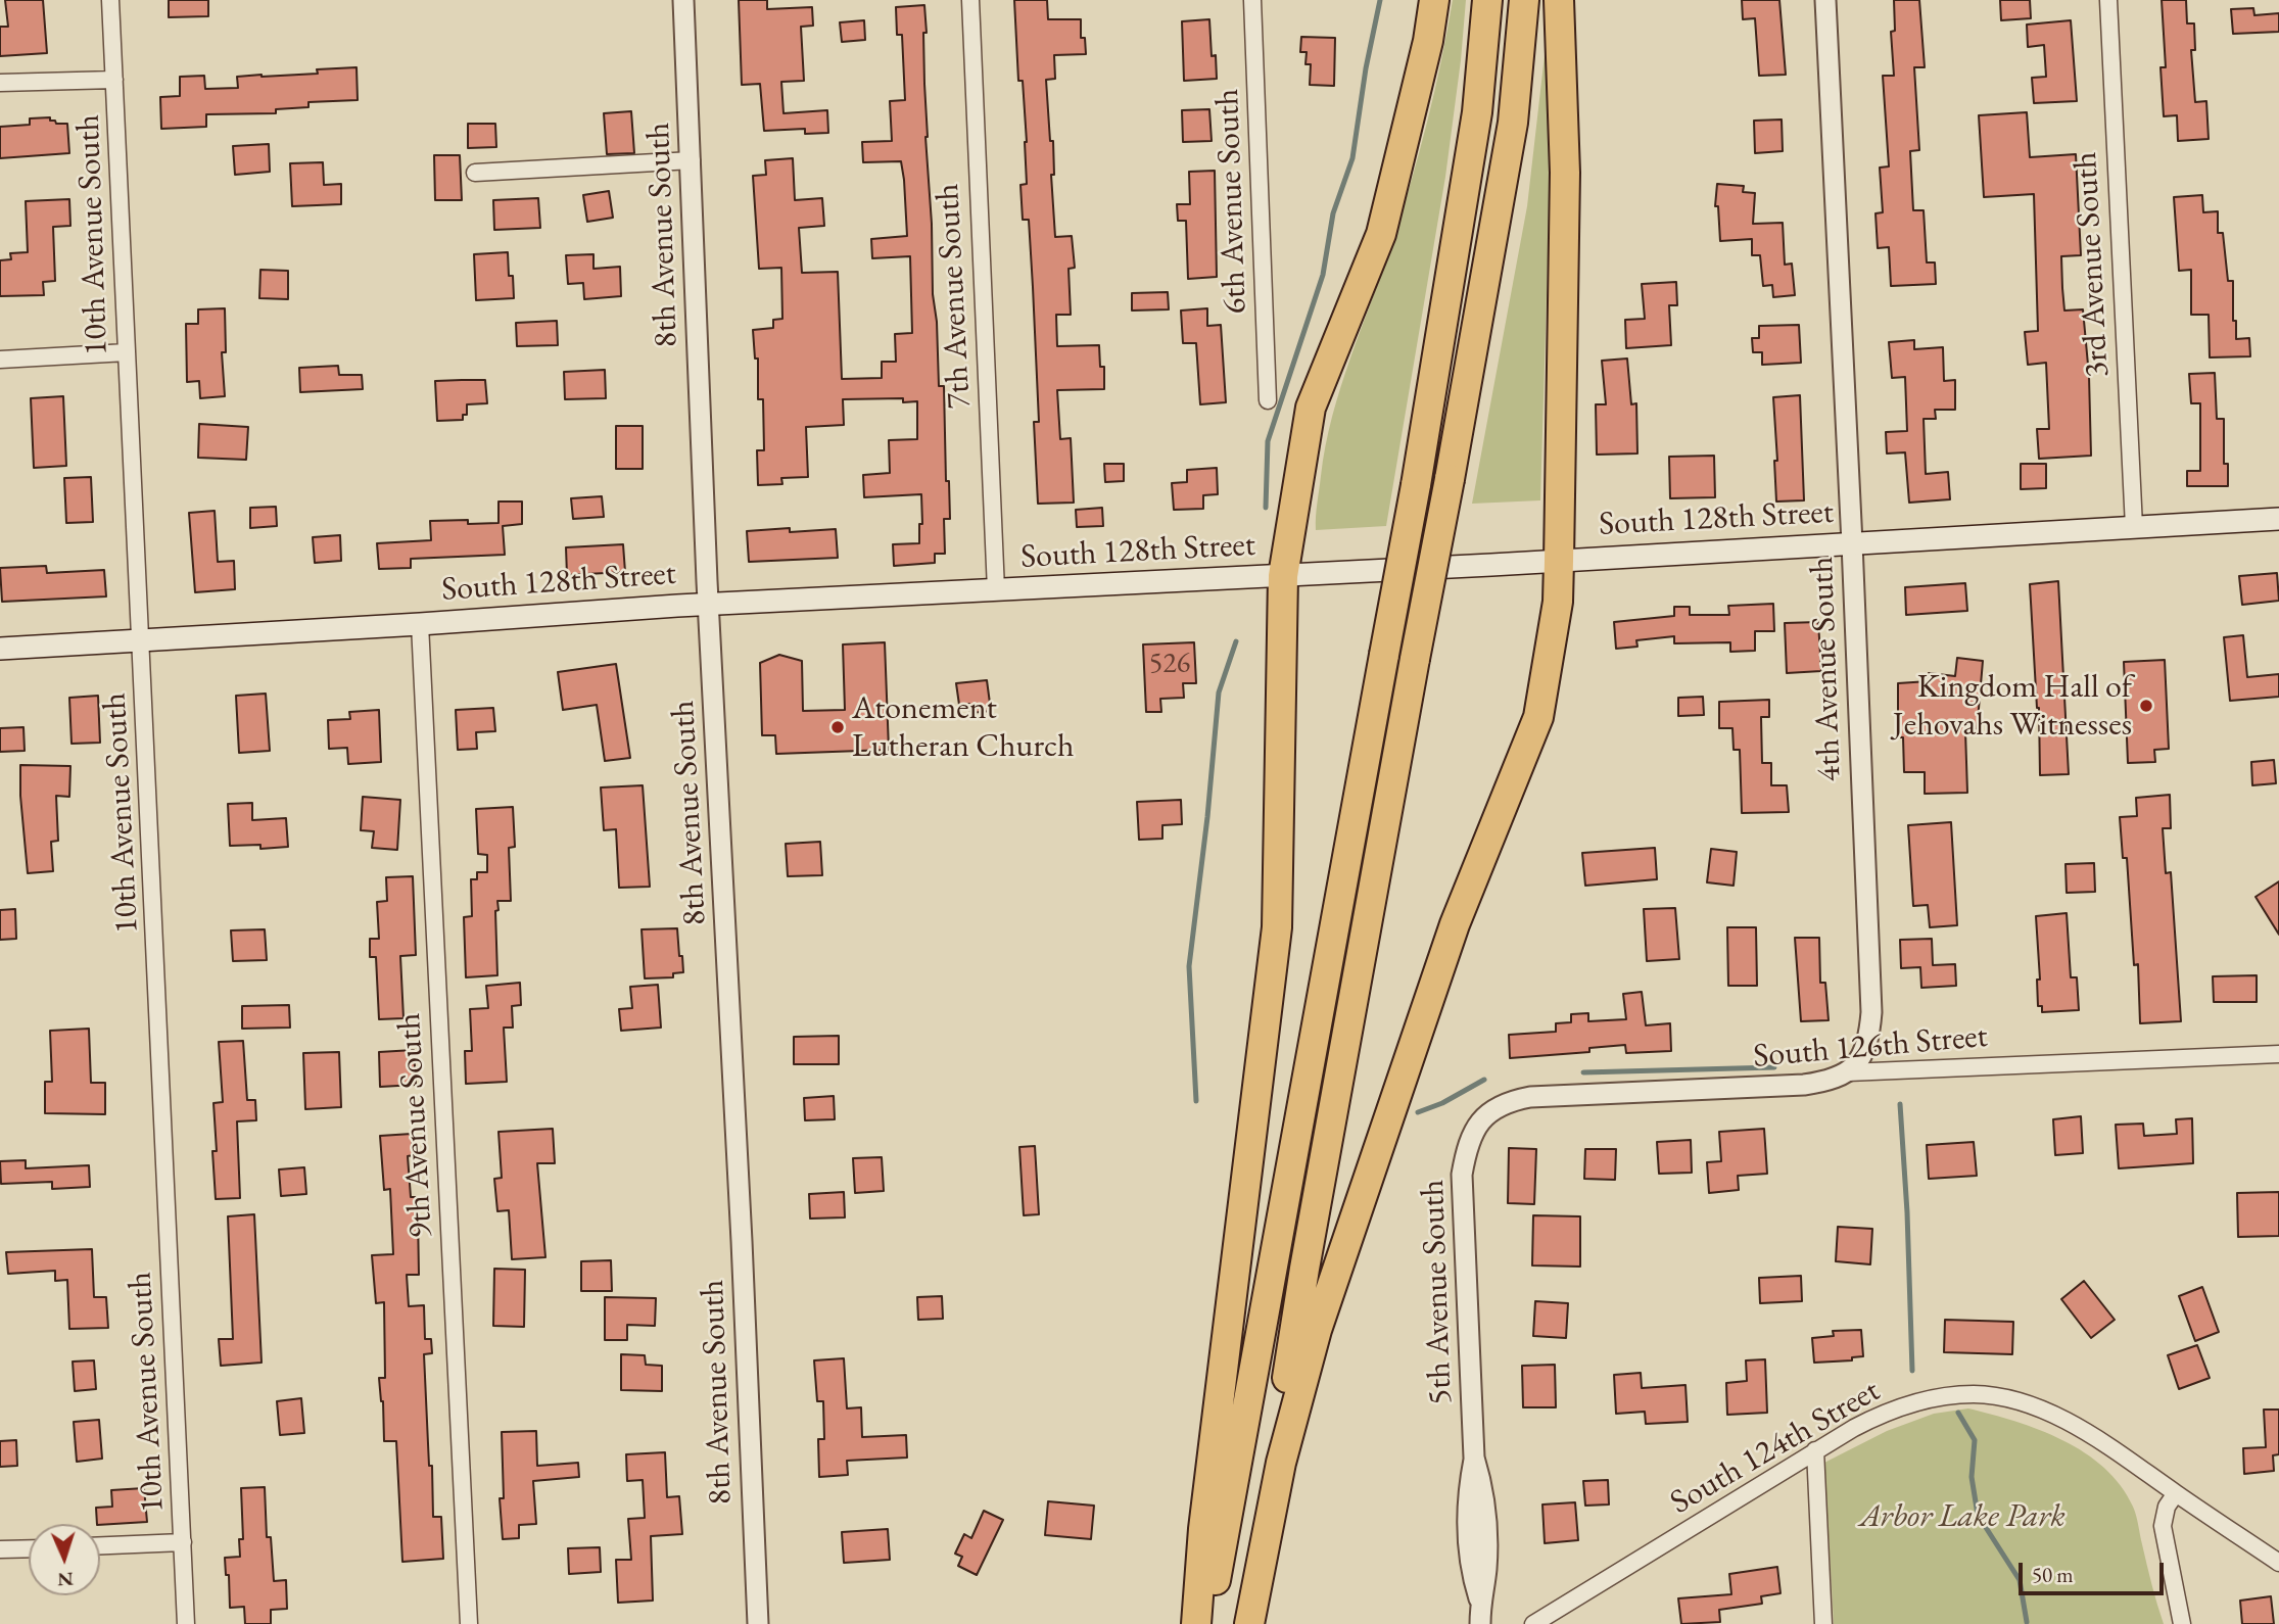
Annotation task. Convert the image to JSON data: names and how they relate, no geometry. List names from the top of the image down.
{
  "streets": {
    "main road": ["South 128th Street"],
    "street": [
      "6th Avenue South",
      "10th Avenue South",
      "8th Avenue South",
      "3rd Avenue South",
      "7th Avenue South",
      "4th Avenue South",
      "South 126th Street",
      "9th Avenue South",
      "5th Avenue South",
      "South 124th Street"
    ]
  },
  "crossings": [
    ["10th Avenue South", "South 128th Street"],
    ["8th Avenue South", "South 128th Street"],
    ["3rd Avenue South", "South 128th Street"],
    ["7th Avenue South", "South 128th Street"],
    ["South 128th Street", "4th Avenue South"],
    ["South 128th Street", "9th Avenue South"],
    ["4th Avenue South", "South 126th Street"],
    ["South 126th Street", "5th Avenue South"]
  ],
  "parks": ["Arbor Lake Park"],
  "places": ["Kingdom Hall of Jehovahs Witnesses", "Atonement Lutheran Church"],
  "house_numbers": ["526"],
  "scale_bar": "50 m",
  "north": "bottom"
}
